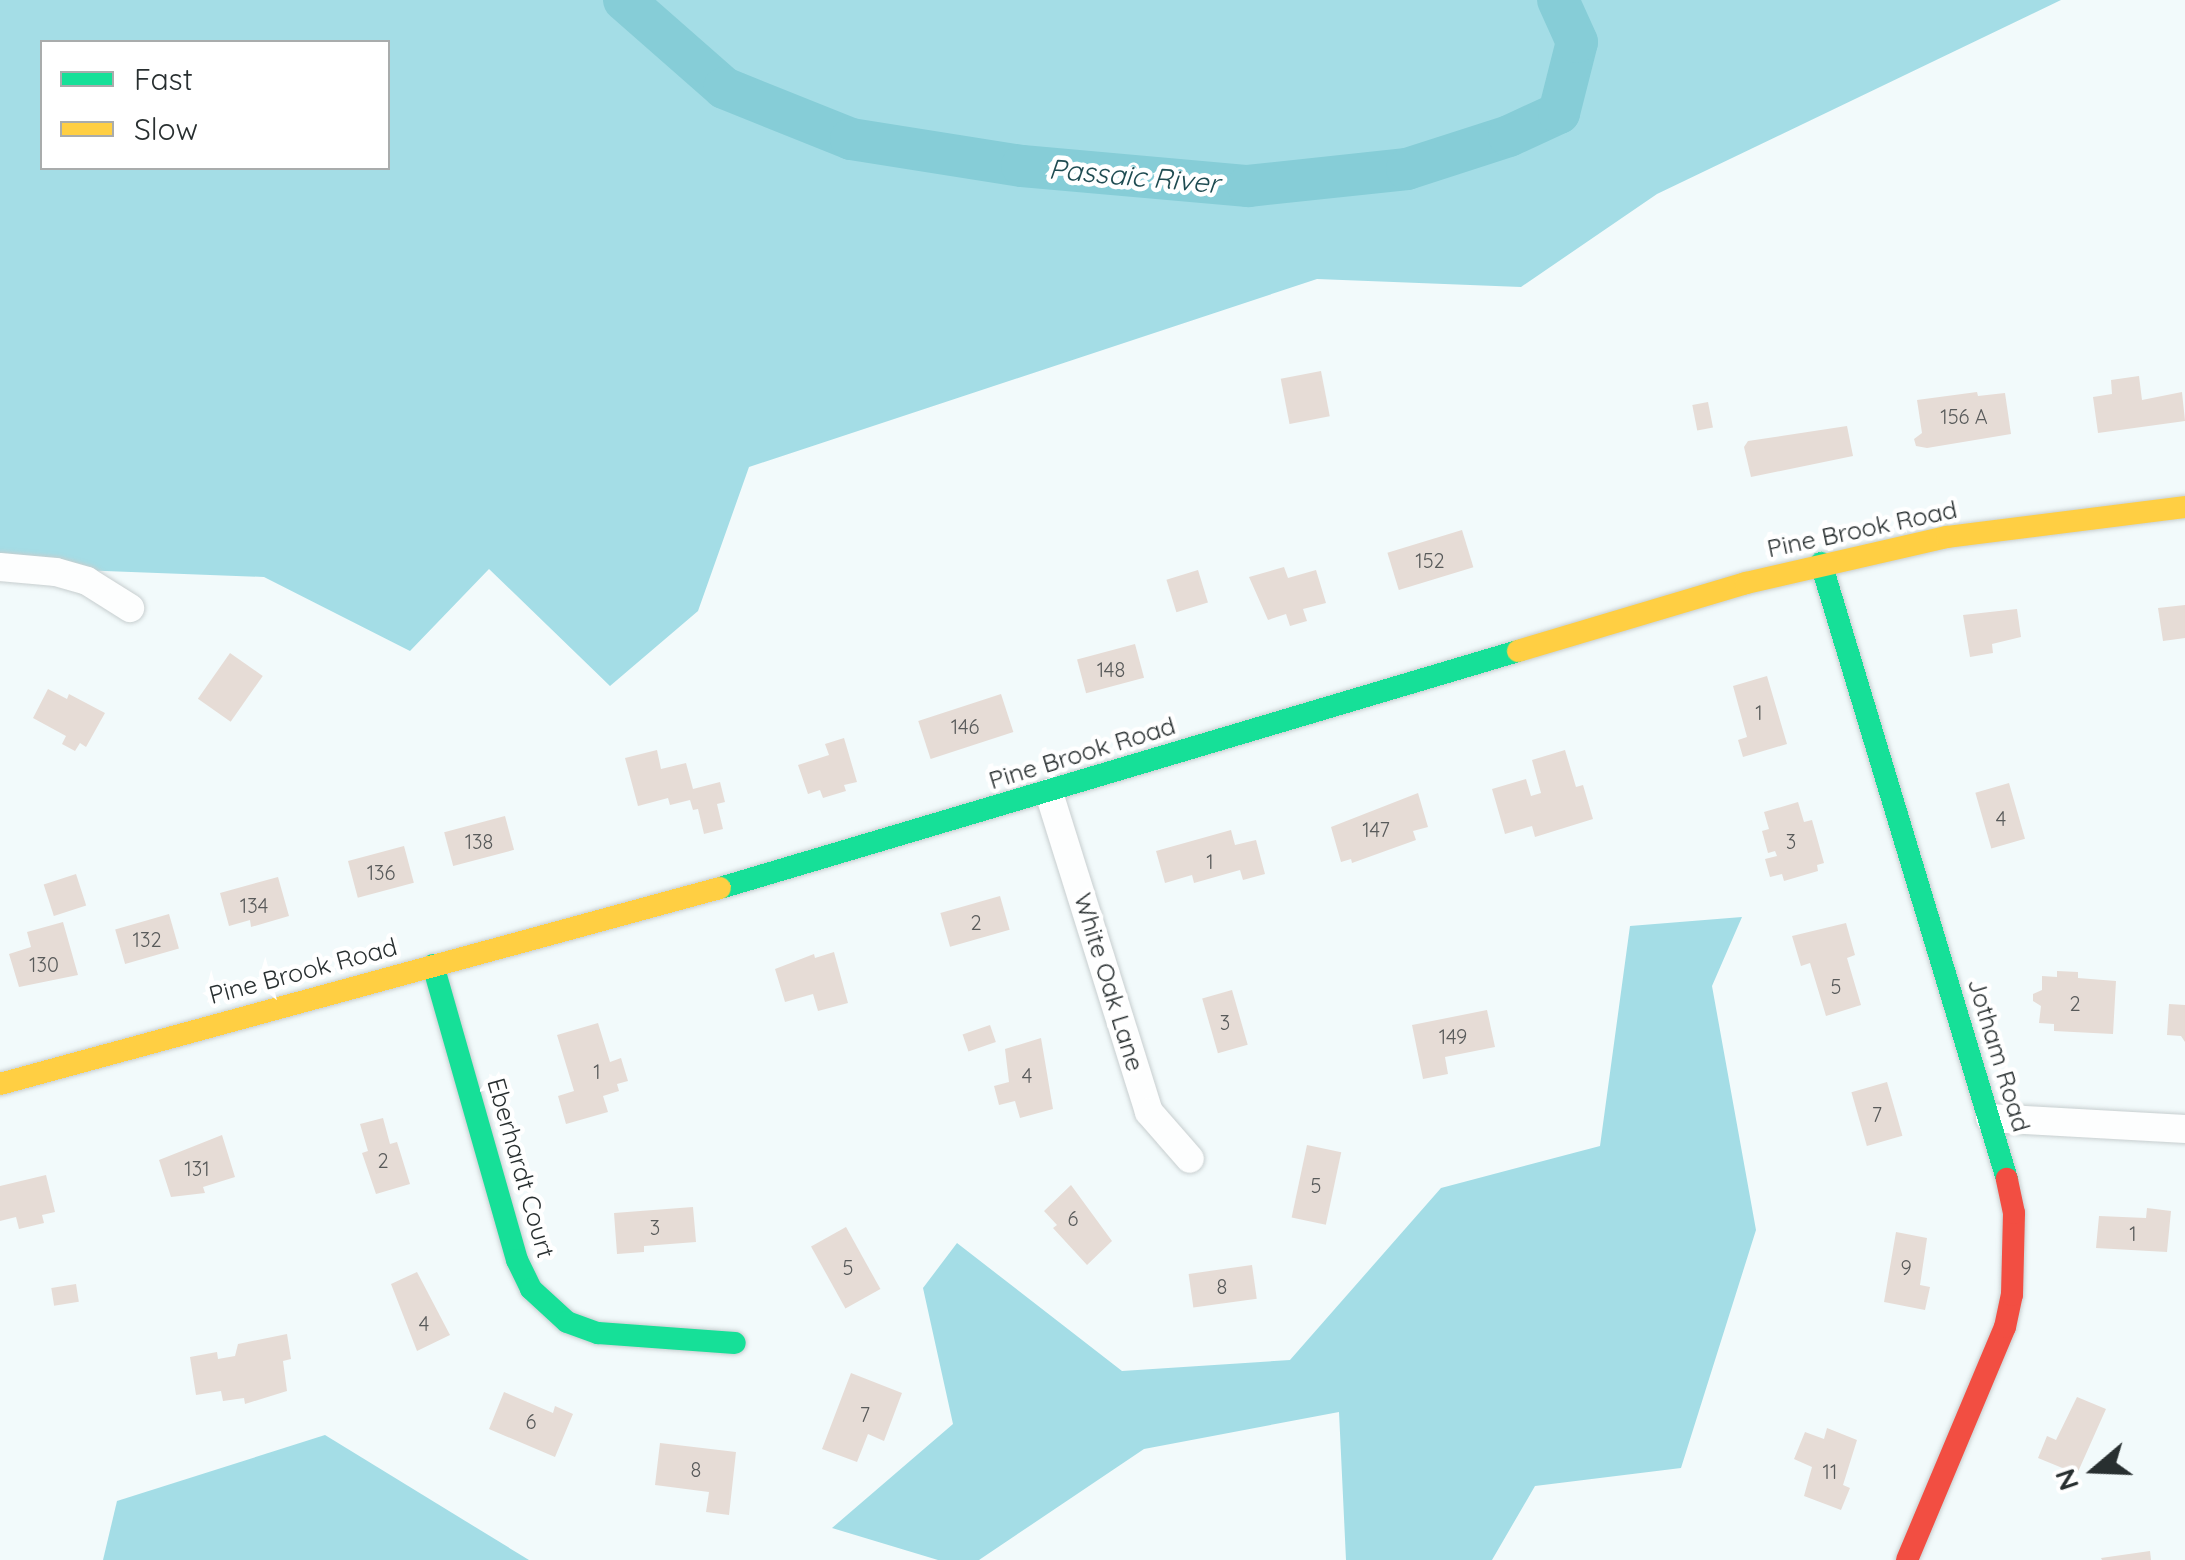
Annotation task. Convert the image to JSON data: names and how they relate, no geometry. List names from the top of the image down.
{
  "streets": {
    "street": [
      "Pine Brook Road",
      "White Oak Lane",
      "Jotham Road",
      "Eberhardt Court"
    ]
  },
  "crossings": [
    ["Pine Brook Road", "White Oak Lane"],
    ["Pine Brook Road", "Jotham Road"],
    ["Pine Brook Road", "Eberhardt Court"]
  ],
  "water": ["Passaic River"],
  "house_numbers": [
    "156 A",
    "152",
    "148",
    "1",
    "146",
    "4",
    "147",
    "138",
    "3",
    "1",
    "136",
    "134",
    "2",
    "132",
    "130",
    "5",
    "2",
    "3",
    "149",
    "1",
    "4",
    "7",
    "2",
    "131",
    "5",
    "6",
    "3",
    "1",
    "5",
    "9",
    "8",
    "4",
    "7",
    "6",
    "8",
    "11"
  ],
  "legend": ["Fast", "Slow"],
  "north": "left"
}
